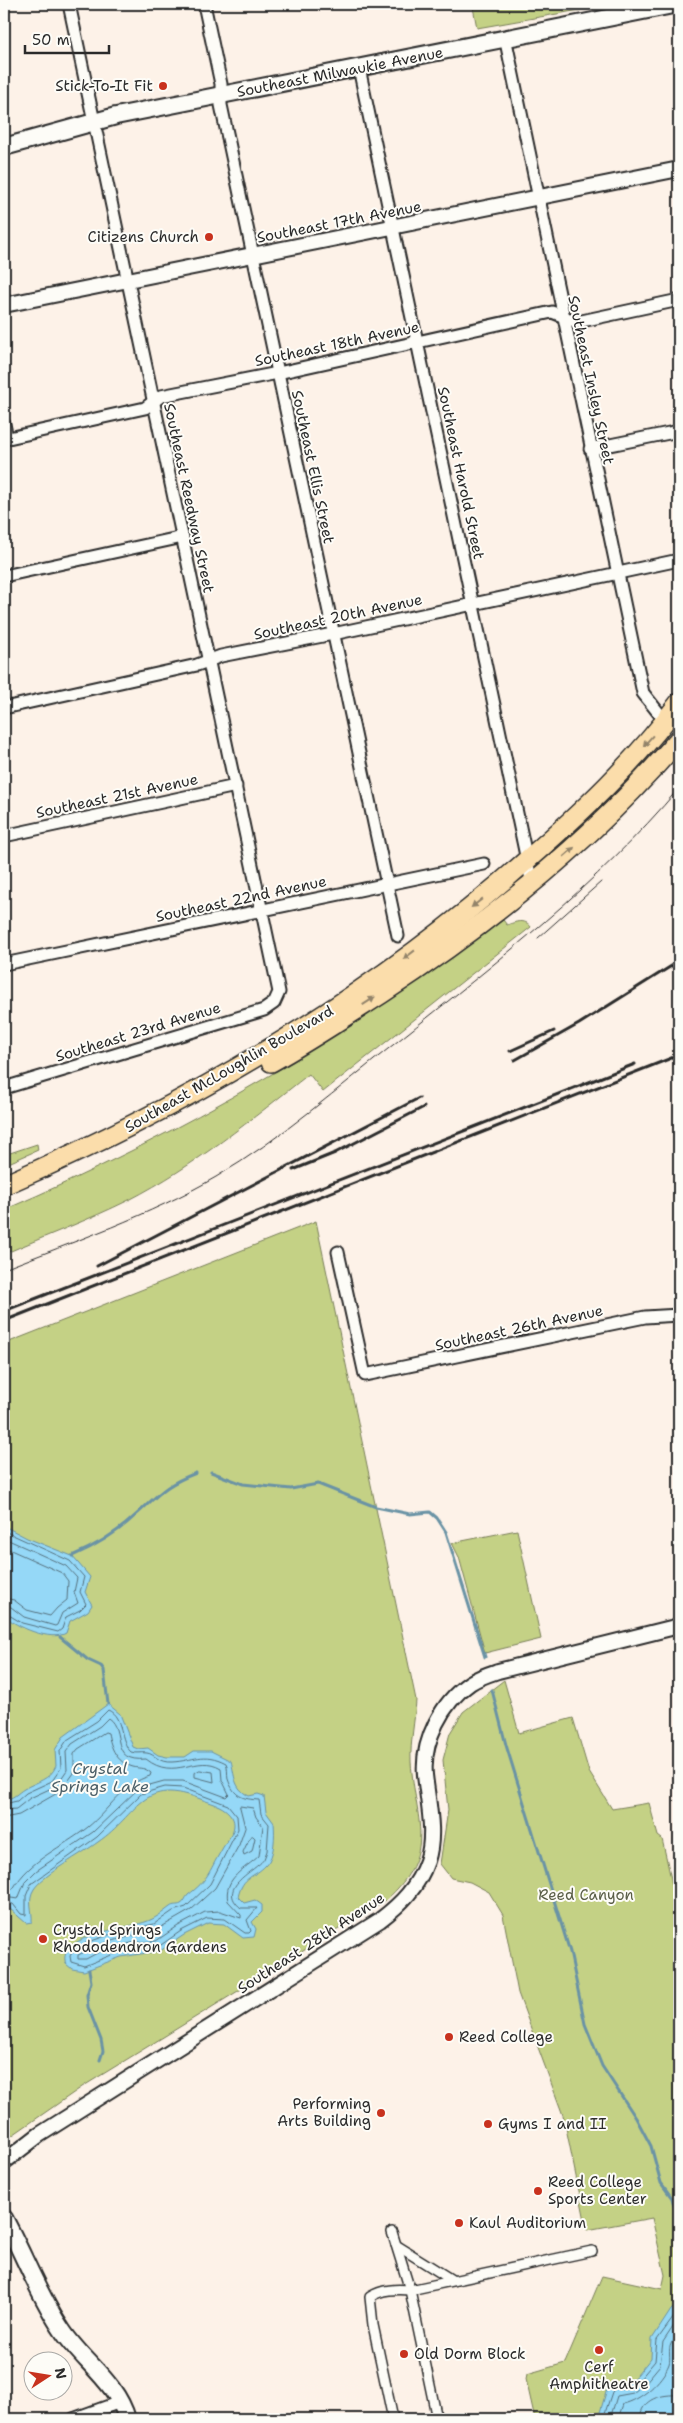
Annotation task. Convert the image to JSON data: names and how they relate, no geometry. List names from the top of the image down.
{
  "streets": {
    "highway": ["Southeast McLoughlin Boulevard"],
    "main road": ["Southeast Milwaukie Avenue"],
    "street": [
      "Southeast 17th Avenue",
      "Southeast 18th Avenue",
      "Southeast Insley Street",
      "Southeast Ellis Street",
      "Southeast Harold Street",
      "Southeast Reedway Street",
      "Southeast 20th Avenue",
      "Southeast 21st Avenue",
      "Southeast 22nd Avenue",
      "Southeast 23rd Avenue",
      "Southeast 26th Avenue",
      "Southeast 28th Avenue"
    ]
  },
  "crossings": [
    ["Southeast Milwaukie Avenue", "Southeast Insley Street"],
    ["Southeast Milwaukie Avenue", "Southeast Ellis Street"],
    ["Southeast Milwaukie Avenue", "Southeast Harold Street"],
    ["Southeast Milwaukie Avenue", "Southeast Reedway Street"],
    ["Southeast 17th Avenue", "Southeast Insley Street"],
    ["Southeast 17th Avenue", "Southeast Ellis Street"],
    ["Southeast 17th Avenue", "Southeast Harold Street"],
    ["Southeast 17th Avenue", "Southeast Reedway Street"],
    ["Southeast 18th Avenue", "Southeast Insley Street"],
    ["Southeast 18th Avenue", "Southeast Ellis Street"],
    ["Southeast 18th Avenue", "Southeast Harold Street"],
    ["Southeast 18th Avenue", "Southeast Reedway Street"],
    ["Southeast Insley Street", "Southeast 20th Avenue"],
    ["Southeast Insley Street", "Southeast McLoughlin Boulevard"],
    ["Southeast Ellis Street", "Southeast 20th Avenue"],
    ["Southeast Ellis Street", "Southeast 22nd Avenue"],
    ["Southeast Harold Street", "Southeast 20th Avenue"],
    ["Southeast Harold Street", "Southeast McLoughlin Boulevard"],
    ["Southeast Reedway Street", "Southeast 20th Avenue"],
    ["Southeast Reedway Street", "Southeast 21st Avenue"],
    ["Southeast Reedway Street", "Southeast 22nd Avenue"],
    ["Southeast Reedway Street", "Southeast 23rd Avenue"]
  ],
  "water": ["Crystal Springs Lake"],
  "parks": ["Reed Canyon"],
  "places": [
    "Stick-To-It Fit",
    "Citizens Church",
    "Crystal Springs Rhododendron Gardens",
    "Reed College",
    "Performing Arts Building",
    "Gyms I and II",
    "Reed College Sports Center",
    "Kaul Auditorium",
    "Cerf Amphitheatre",
    "Old Dorm Block"
  ],
  "scale_bar": "50 m",
  "north": "right"
}
